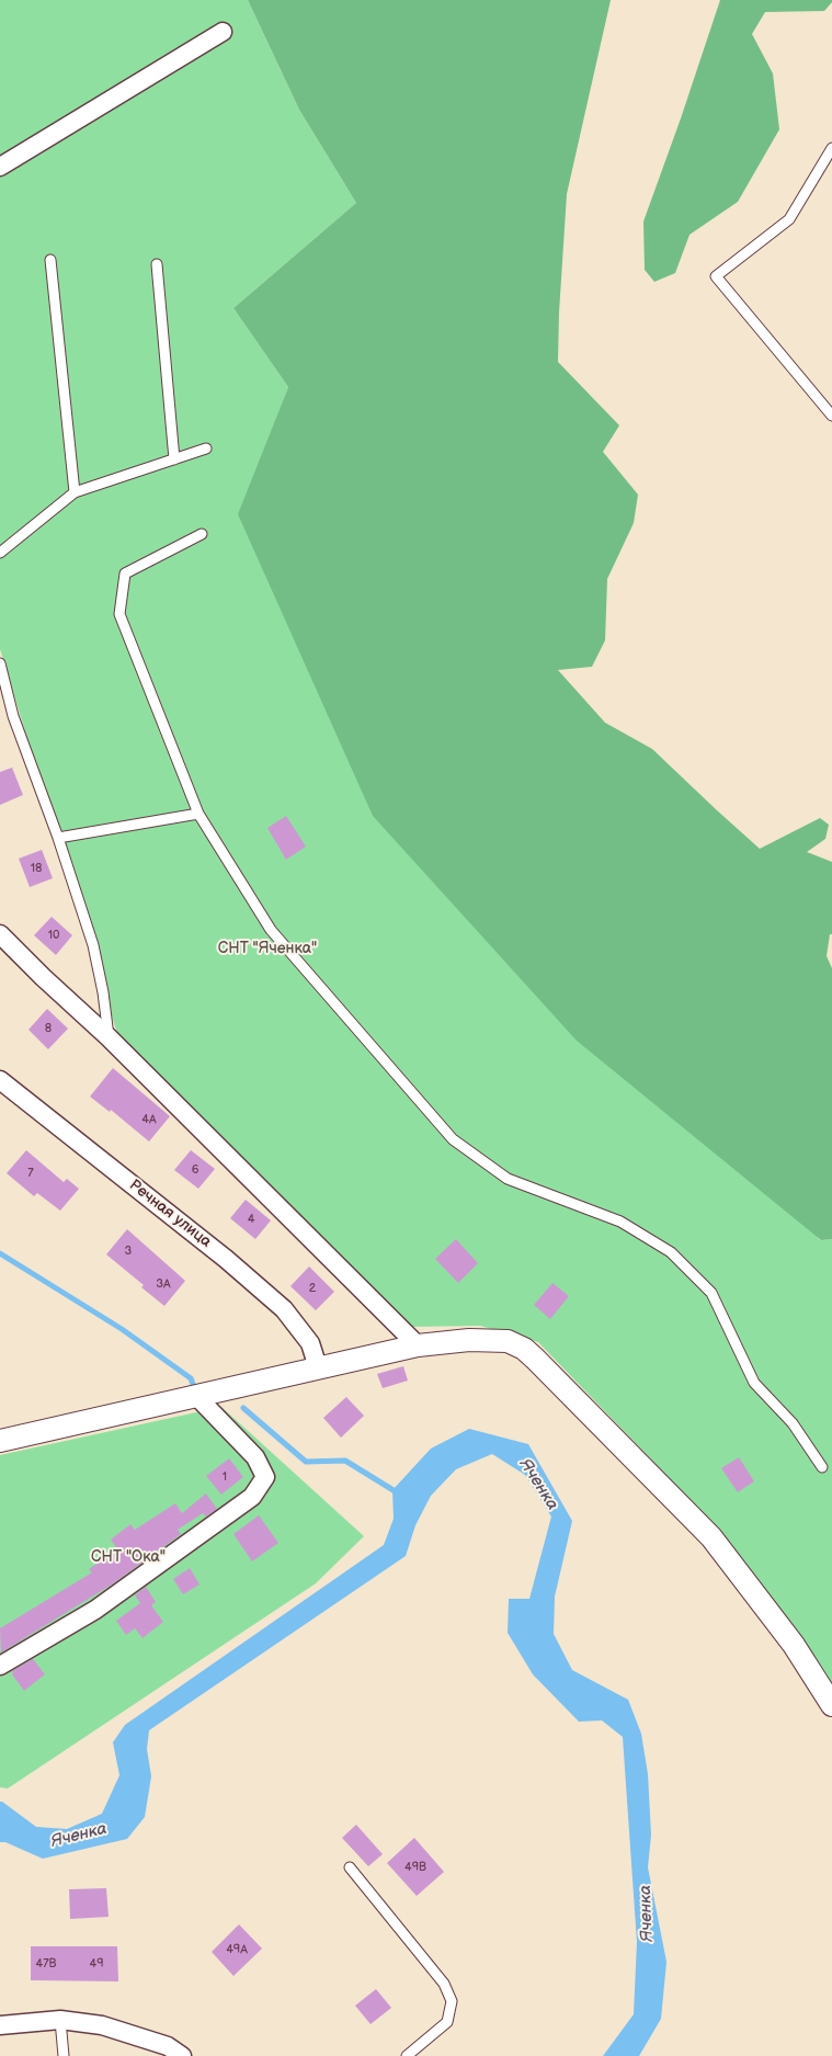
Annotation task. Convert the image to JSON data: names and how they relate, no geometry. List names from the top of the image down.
{
  "streets": {
    "street": ["Речная улица"]
  },
  "water": ["Яченка"],
  "parks": ["СНТ \"Яченка\"", "СНТ \"Ока\""],
  "house_numbers": [
    "18",
    "10",
    "8",
    "4А",
    "6",
    "7",
    "4",
    "3",
    "3А",
    "2",
    "1",
    "49В",
    "49А",
    "47В",
    "49"
  ]
}
